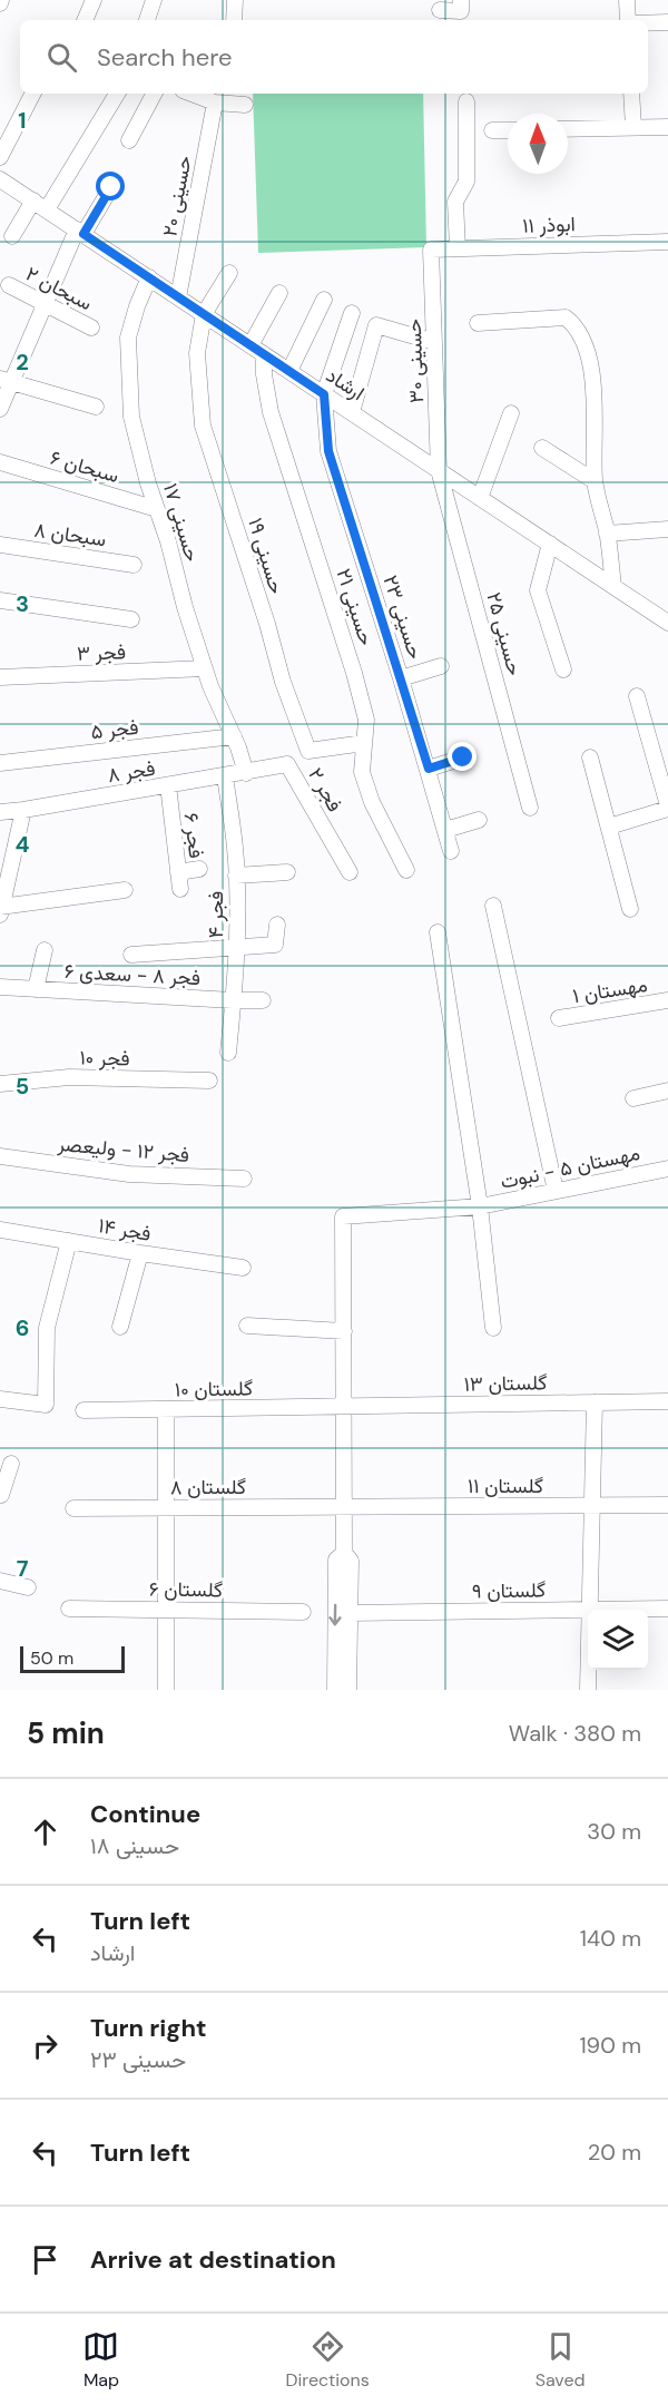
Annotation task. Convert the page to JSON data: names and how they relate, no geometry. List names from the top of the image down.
{
  "streets": {
    "street": [
      "حسینی ۲۰",
      "ابوذر ۱۱",
      "سبحان ۲",
      "حسینی ۳۰",
      "ارشاد",
      "سبحان ۶",
      "حسینی ۱۷",
      "سبحان ۸",
      "حسینی ۱۹",
      "حسینی ۲۱",
      "حسینی ۲۳",
      "حسینی ۲۵",
      "فجر ۳",
      "فجر ۵",
      "فجر ۸",
      "فجر ۲",
      "فجر ۶",
      "فجر ۴",
      "فجر ۸ - سعدی ۶",
      "مهستان ۱",
      "فجر ۱۰",
      "فجر ۱۲ - ولیعصر",
      "مهستان ۵ - نبوت",
      "فجر ۱۴",
      "گلستان ۱۳",
      "گلستان ۱۰",
      "گلستان ۱۱",
      "گلستان ۸",
      "گلستان ۶",
      "گلستان ۹"
    ]
  },
  "crossings": [
    ["حسینی ۲۰", "ارشاد"],
    ["ابوذر ۱۱", "حسینی ۳۰"],
    ["حسینی ۳۰", "ارشاد"],
    ["حسینی ۳۰", "حسینی ۲۵"],
    ["ارشاد", "حسینی ۱۷"],
    ["ارشاد", "حسینی ۱۹"],
    ["ارشاد", "حسینی ۲۱"],
    ["ارشاد", "حسینی ۲۳"],
    ["ارشاد", "حسینی ۲۵"],
    ["سبحان ۶", "حسینی ۱۷"],
    ["حسینی ۱۷", "فجر ۳"],
    ["حسینی ۱۷", "فجر ۵"],
    ["حسینی ۱۷", "فجر ۸"],
    ["حسینی ۱۷", "فجر ۲"],
    ["حسینی ۱۹", "حسینی ۲۱"],
    ["فجر ۸", "فجر ۲"],
    ["فجر ۸", "فجر ۶"],
    ["فجر ۸", "فجر ۴"],
    ["فجر ۴", "فجر ۸ - سعدی ۶"],
    ["گلستان ۱۳", "گلستان ۱۰"],
    ["گلستان ۱۱", "گلستان ۸"]
  ],
  "scale_bar": "50 m",
  "north": "top",
  "page": {
    "search": "Search here",
    "scale": "50 m",
    "heading": ["5 min", "Walk · 380 m"],
    "list": [
      ["Continue", "حسینی ۱۸", "30 m"],
      ["Turn left", "ارشاد", "140 m"],
      ["Turn right", "حسینی ۲۳", "190 m"],
      ["Turn left", "20 m"],
      "Arrive at destination"
    ],
    "nav": ["Map", "Directions", "Saved"]
  },
  "grid": {
    "rows": [
      "1",
      "2",
      "3",
      "4",
      "5",
      "6",
      "7"
    ]
  }
}
